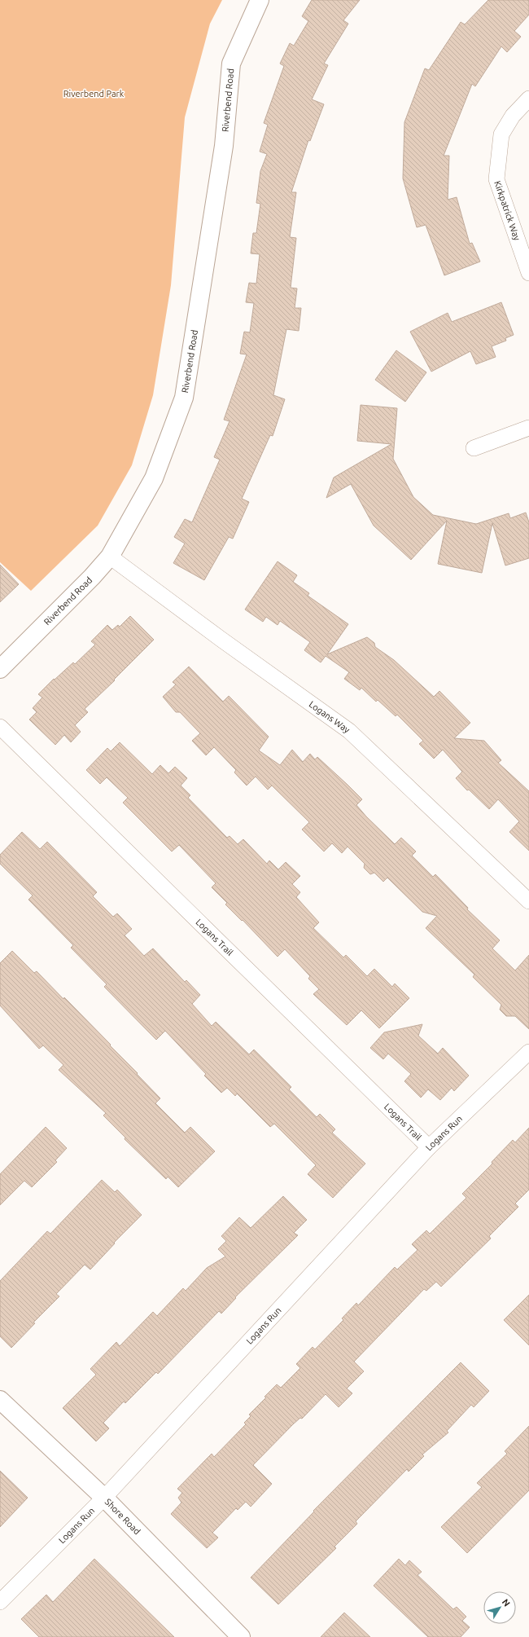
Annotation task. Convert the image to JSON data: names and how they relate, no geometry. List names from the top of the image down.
{
  "streets": {
    "street": [
      "Riverbend Road",
      "Kirkpatrick Way",
      "Logans Way",
      "Logans Trail",
      "Logans Run",
      "Shore Road"
    ]
  },
  "crossings": [
    ["Riverbend Road", "Logans Way"],
    ["Logans Trail", "Logans Run"],
    ["Logans Run", "Shore Road"]
  ],
  "parks": ["Riverbend Park"],
  "north": "top right"
}
